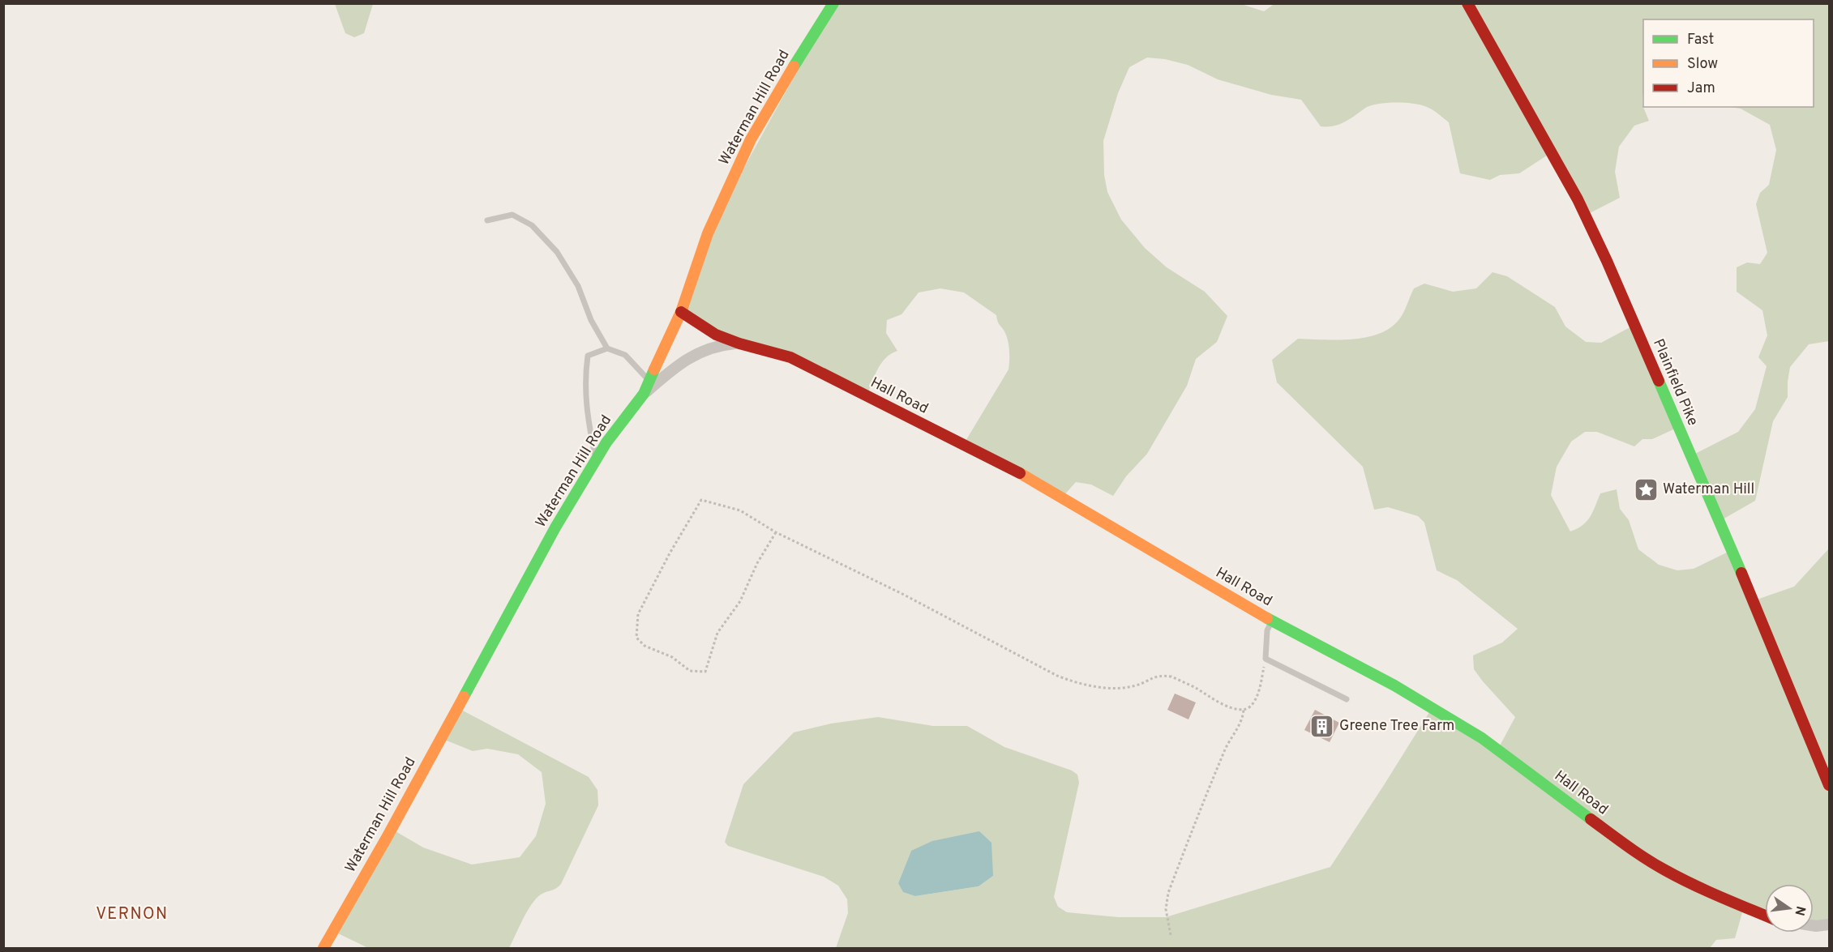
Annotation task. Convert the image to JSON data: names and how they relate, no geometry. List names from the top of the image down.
{
  "streets": {
    "street": ["Waterman Hill Road", "Plainfield Pike", "Hall Road"]
  },
  "crossings": [
    ["Waterman Hill Road", "Hall Road"]
  ],
  "districts": ["VERNON"],
  "places": {
    "place": ["Waterman Hill"],
    "building": ["Greene Tree Farm"]
  },
  "legend": ["Fast", "Slow", "Jam"],
  "north": "right"
}
